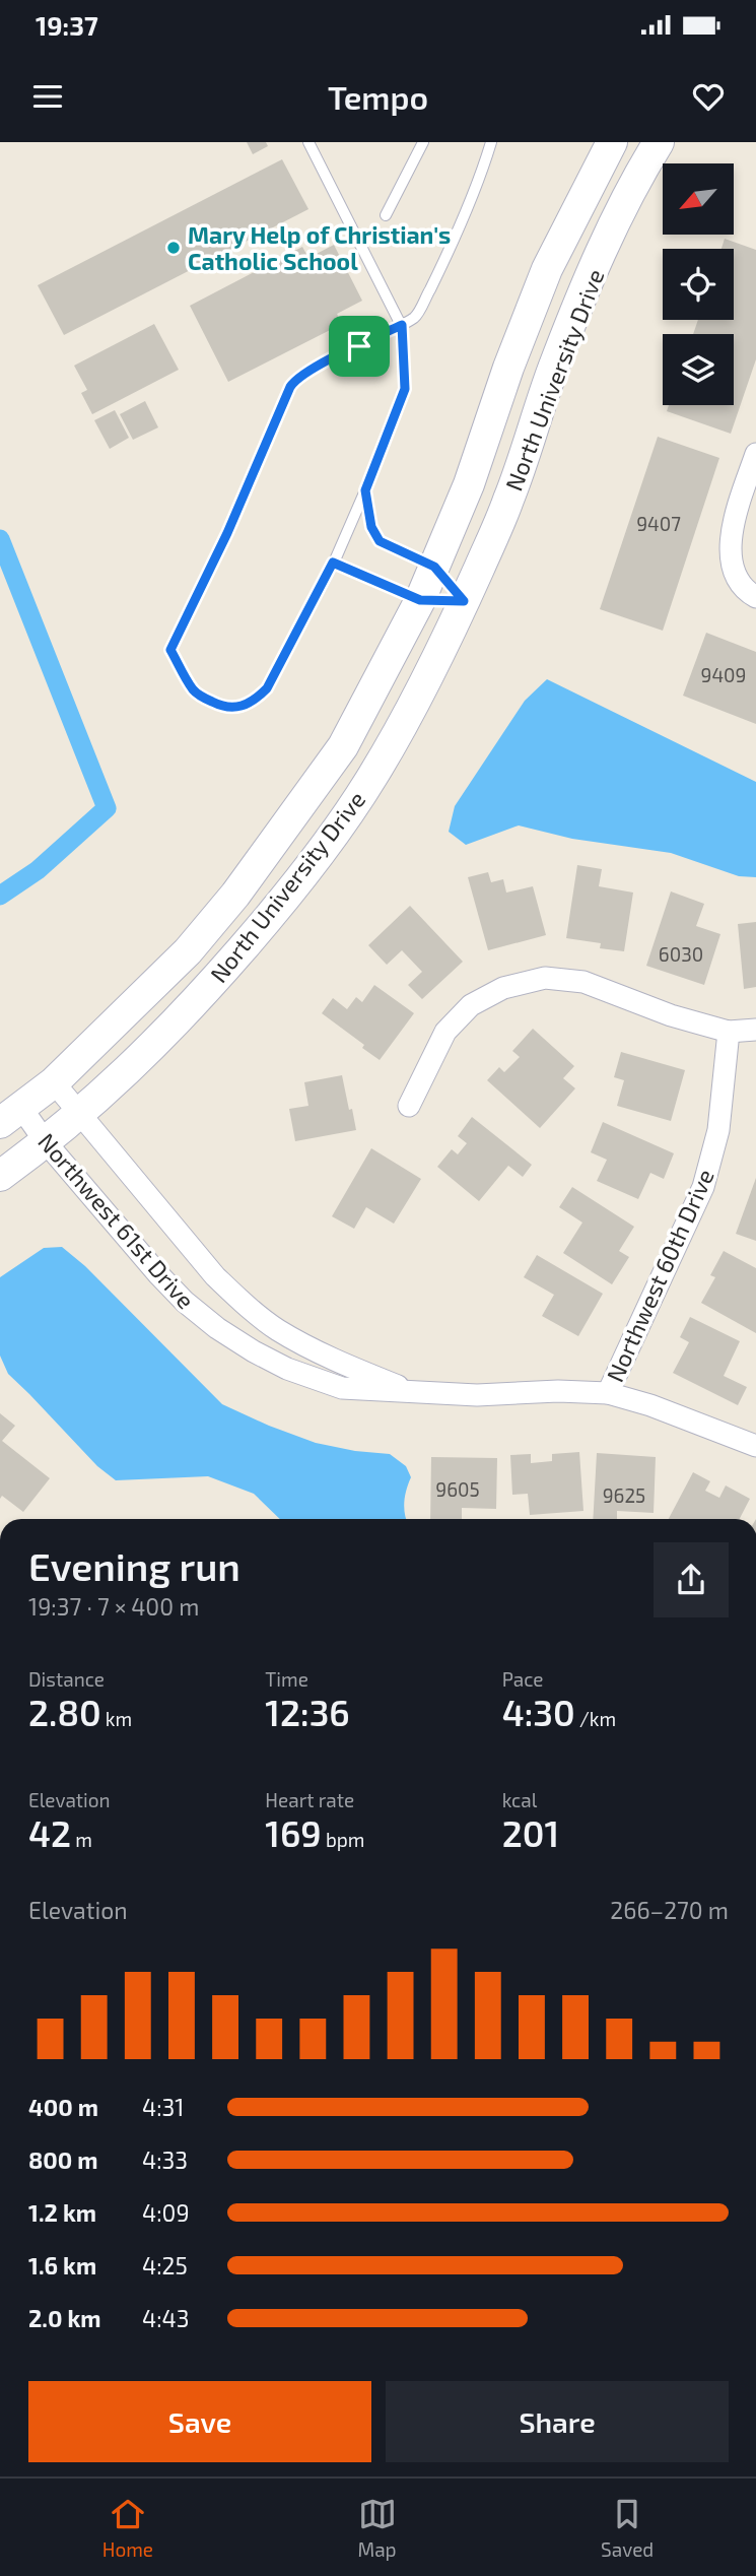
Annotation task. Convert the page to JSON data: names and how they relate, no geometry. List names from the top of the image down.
{
  "streets": {
    "main road": ["North University Drive"],
    "street": ["Northwest 61st Drive", "Northwest 60th Drive"]
  },
  "crossings": [
    ["North University Drive", "Northwest 61st Drive"],
    ["Northwest 61st Drive", "Northwest 60th Drive"]
  ],
  "places": ["Mary Help of Christian's Catholic School"],
  "house_numbers": [
    "9407",
    "9409",
    "6030",
    "9605",
    "9625"
  ],
  "north": "bottom left",
  "page": {
    "status": "19:37",
    "header": "Tempo",
    "heading": ["Evening run", "19:37 · 7 × 400 m"],
    "stats": [
      ["Distance", "2.80 km"],
      ["Time", "12:36"],
      ["Pace", "4:30 /km"],
      ["Elevation", "42 m"],
      ["Heart rate", "169 bpm"],
      ["kcal", "201"]
    ],
    "chart": ["Elevation", "266–270 m"],
    "list": [
      {
        "name": "400 m",
        "note": "4:31"
      },
      {
        "name": "800 m",
        "note": "4:33"
      },
      {
        "name": "1.2 km",
        "note": "4:09"
      },
      {
        "name": "1.6 km",
        "note": "4:25"
      },
      {
        "name": "2.0 km",
        "note": "4:43"
      }
    ],
    "buttons": ["Save", "Share"],
    "tabs": ["Home", "Map", "Saved"]
  }
}
